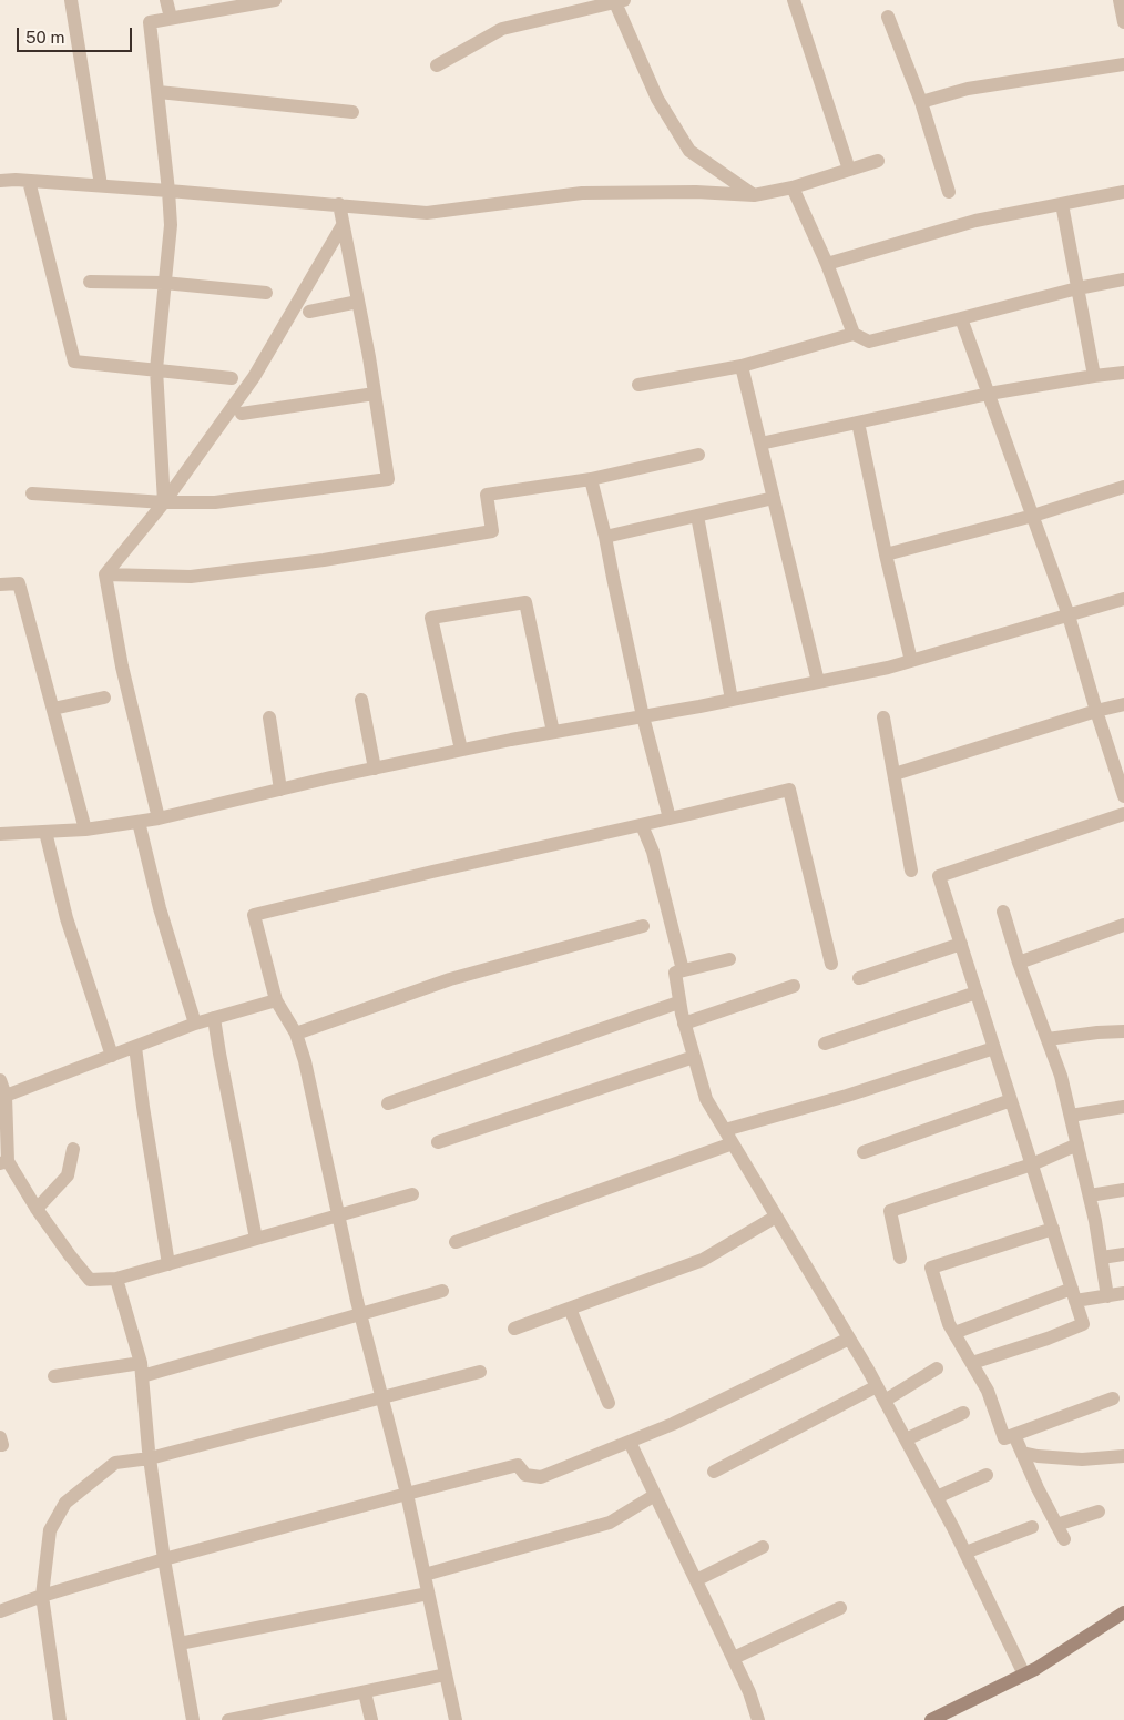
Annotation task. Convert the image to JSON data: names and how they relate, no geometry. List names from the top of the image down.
{
  "scale_bar": "50 m"
}
